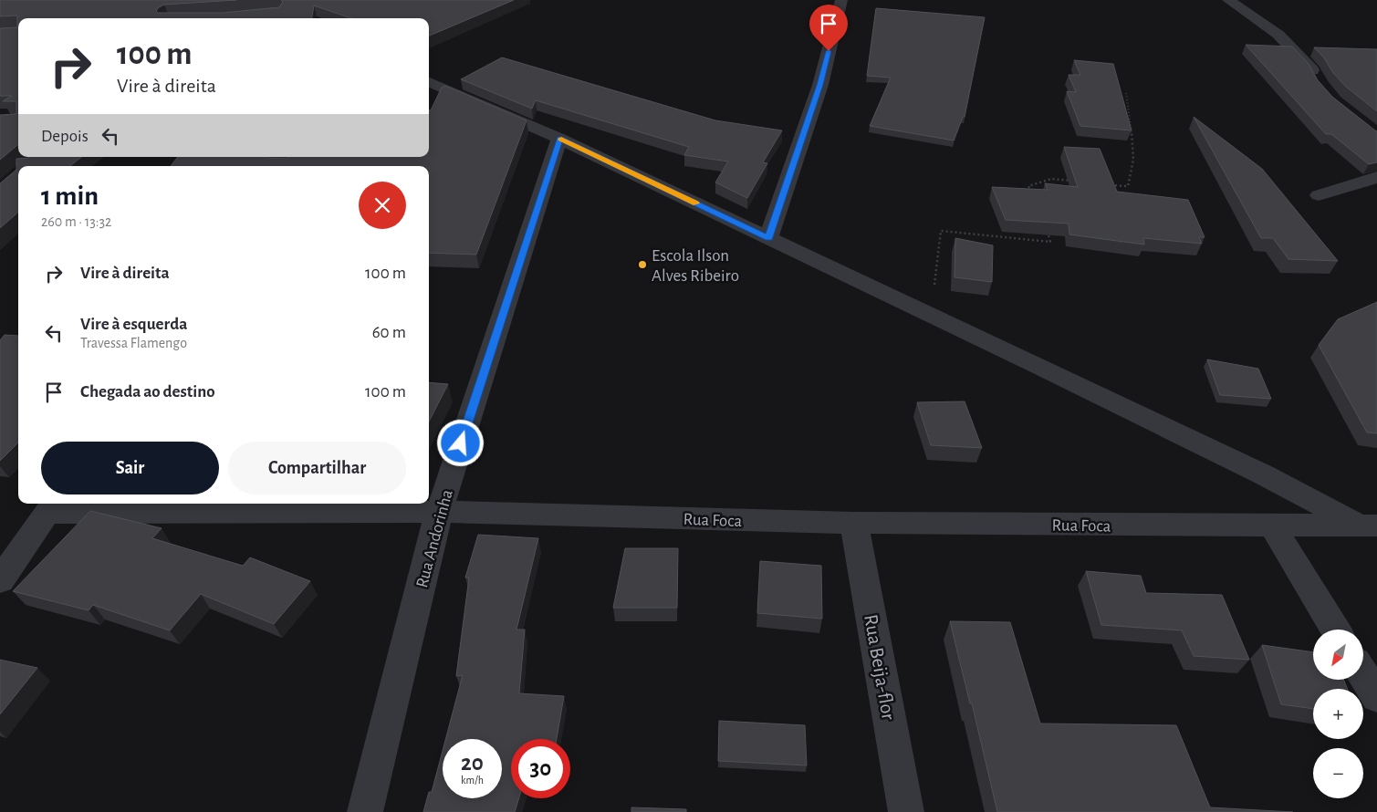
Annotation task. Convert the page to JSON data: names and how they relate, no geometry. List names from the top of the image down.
{
  "streets": {
    "street": ["Rua Foca", "Rua Andorinha", "Rua Beija-flor"]
  },
  "crossings": [
    ["Rua Foca", "Rua Andorinha"],
    ["Rua Foca", "Rua Beija-flor"]
  ],
  "places": ["Escola Ilson Alves Ribeiro"],
  "north": "bottom left",
  "page": {
    "turn": ["100 m", "Vire à direita"],
    "then": "Depois",
    "heading": ["1 min", "260 m · 13:32"],
    "list": [
      {
        "name": "Vire à direita",
        "value": "100 m"
      },
      {
        "name": "Vire à esquerda",
        "note": "Travessa Flamengo",
        "value": "60 m"
      },
      {
        "name": "Chegada ao destino",
        "value": "100 m"
      }
    ],
    "buttons": ["Sair", "Compartilhar"],
    "map_buttons": ["+", "−"],
    "speed": "20 km/h",
    "limit": "30"
  }
}
